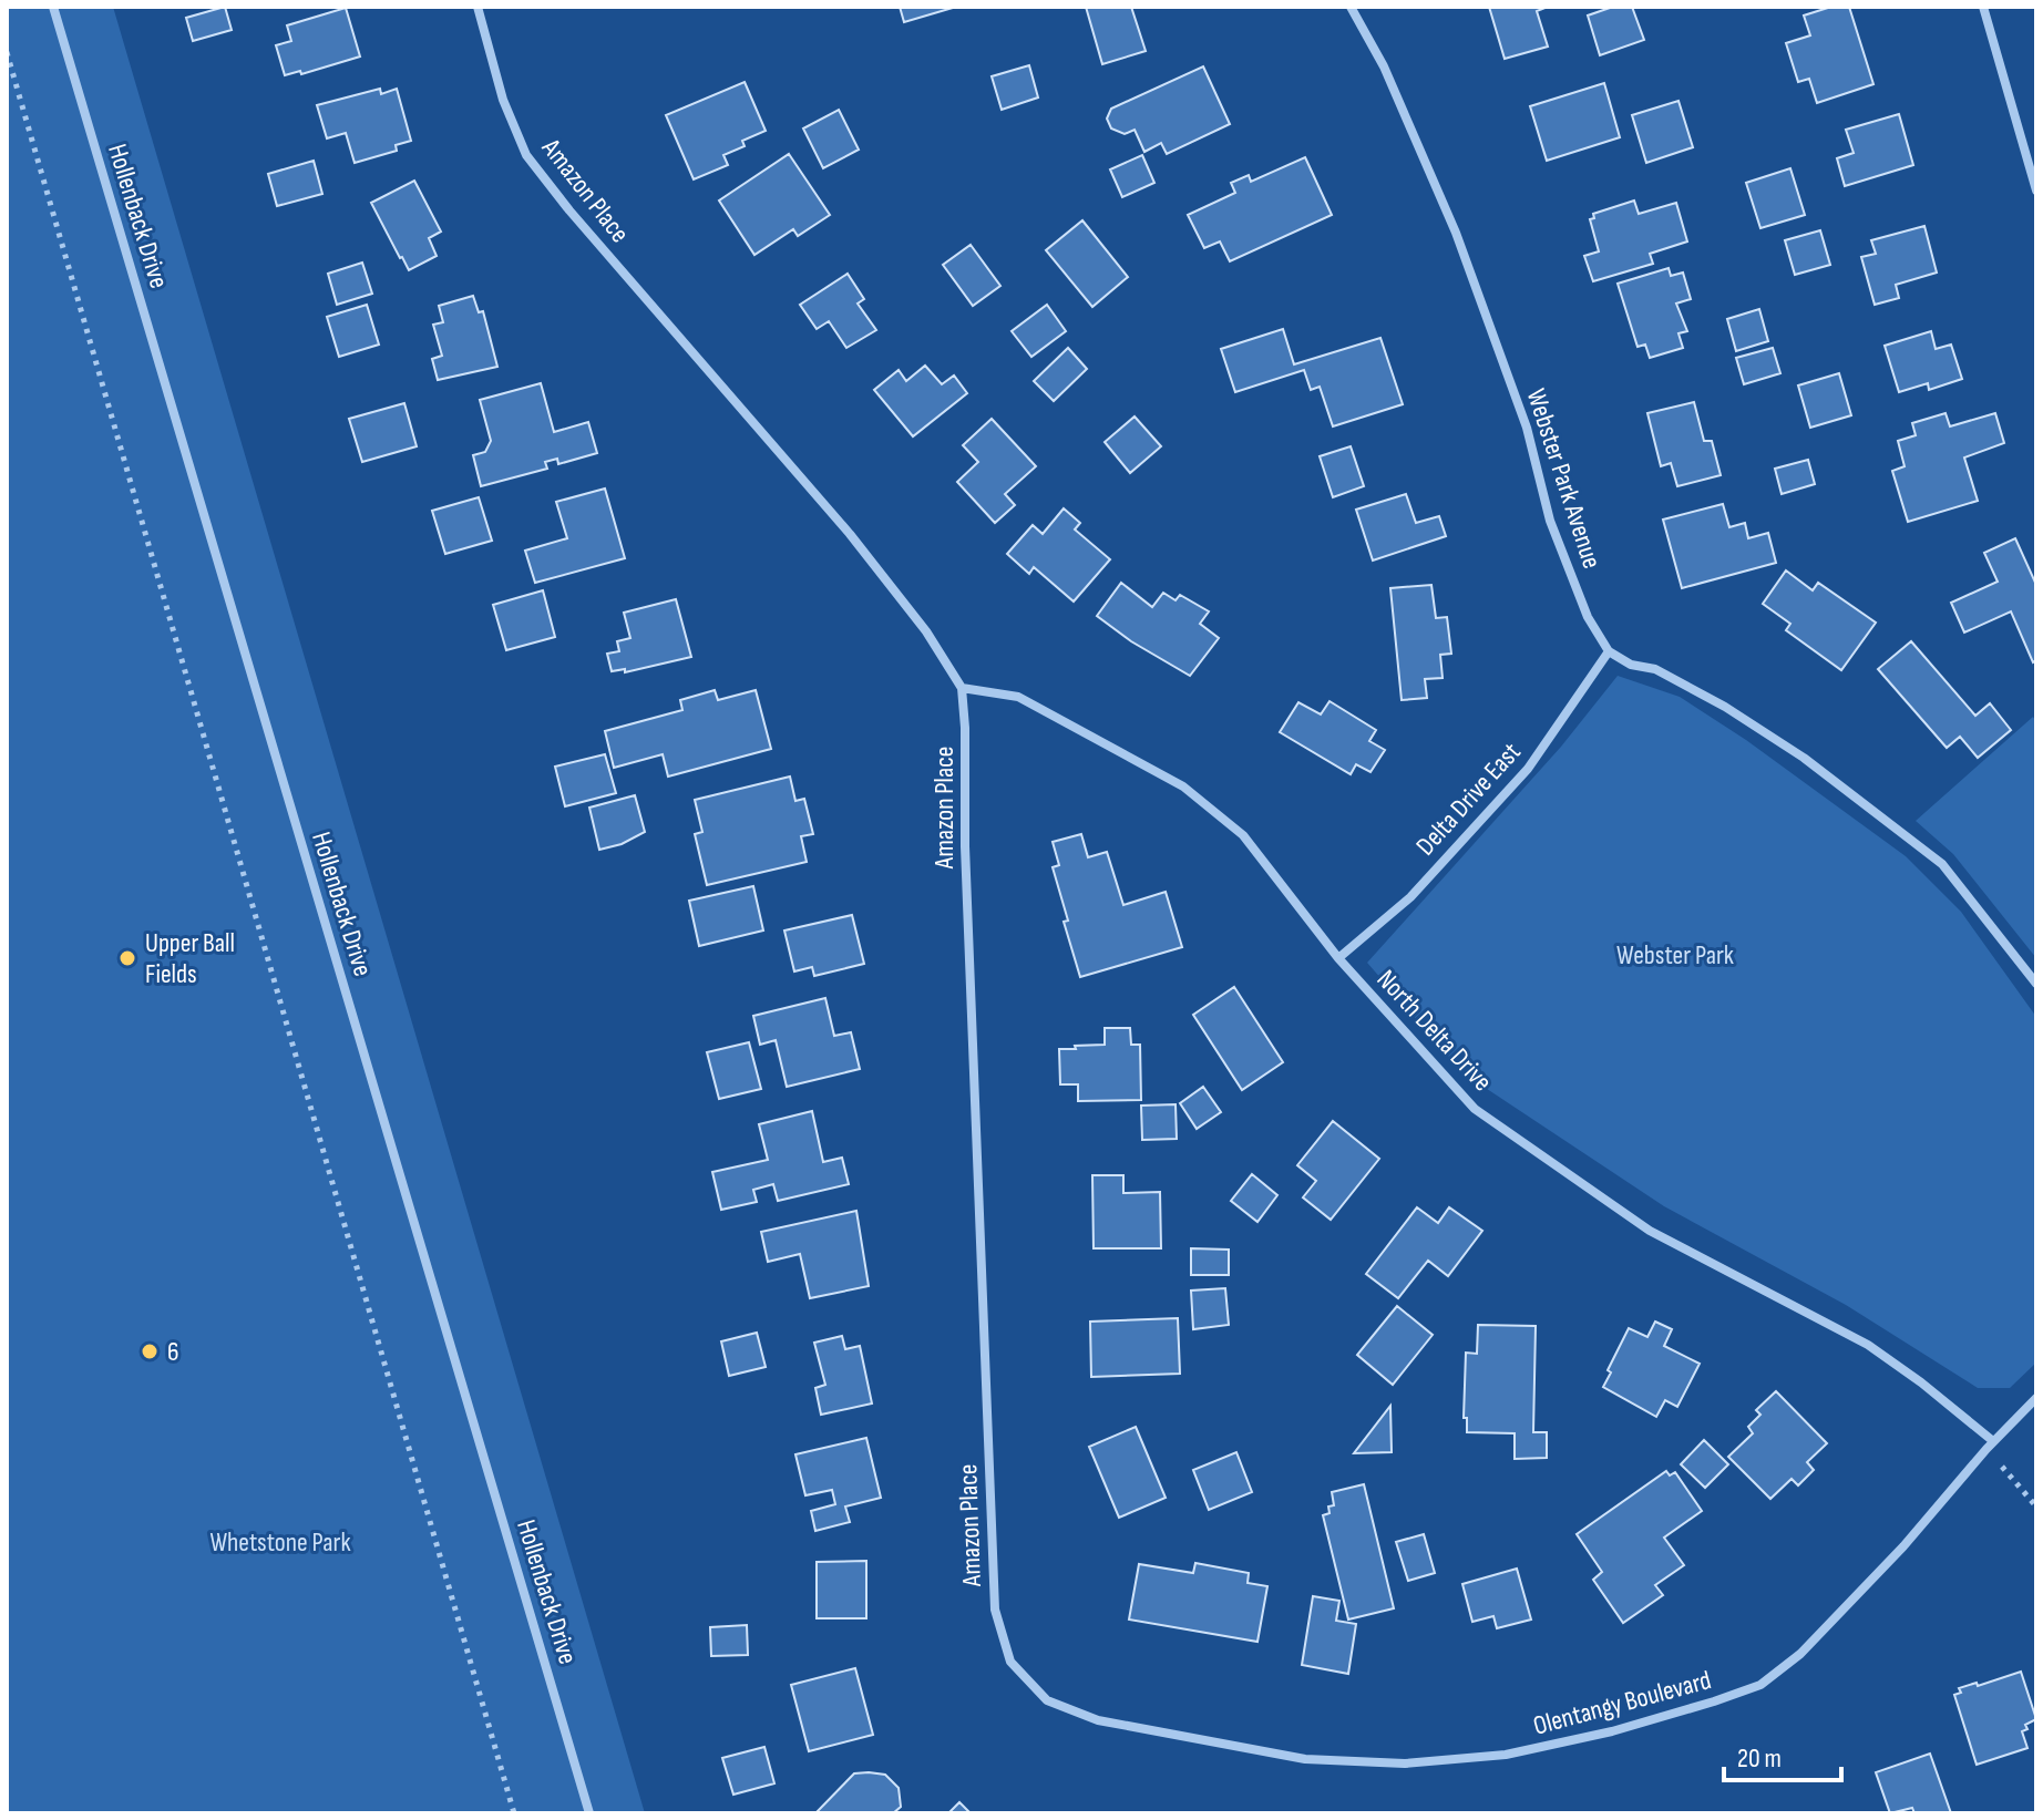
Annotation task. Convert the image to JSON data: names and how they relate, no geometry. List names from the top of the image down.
{
  "streets": {
    "street": [
      "Amazon Place",
      "Hollenback Drive",
      "Webster Park Avenue",
      "Delta Drive East",
      "North Delta Drive",
      "Olentangy Boulevard"
    ]
  },
  "crossings": [
    ["Amazon Place", "North Delta Drive"],
    ["Amazon Place", "Olentangy Boulevard"],
    ["Webster Park Avenue", "Delta Drive East"],
    ["Delta Drive East", "North Delta Drive"],
    ["North Delta Drive", "Olentangy Boulevard"]
  ],
  "parks": ["Webster Park", "Whetstone Park"],
  "places": ["Upper Ball Fields", "6"],
  "scale_bar": "20 m"
}
